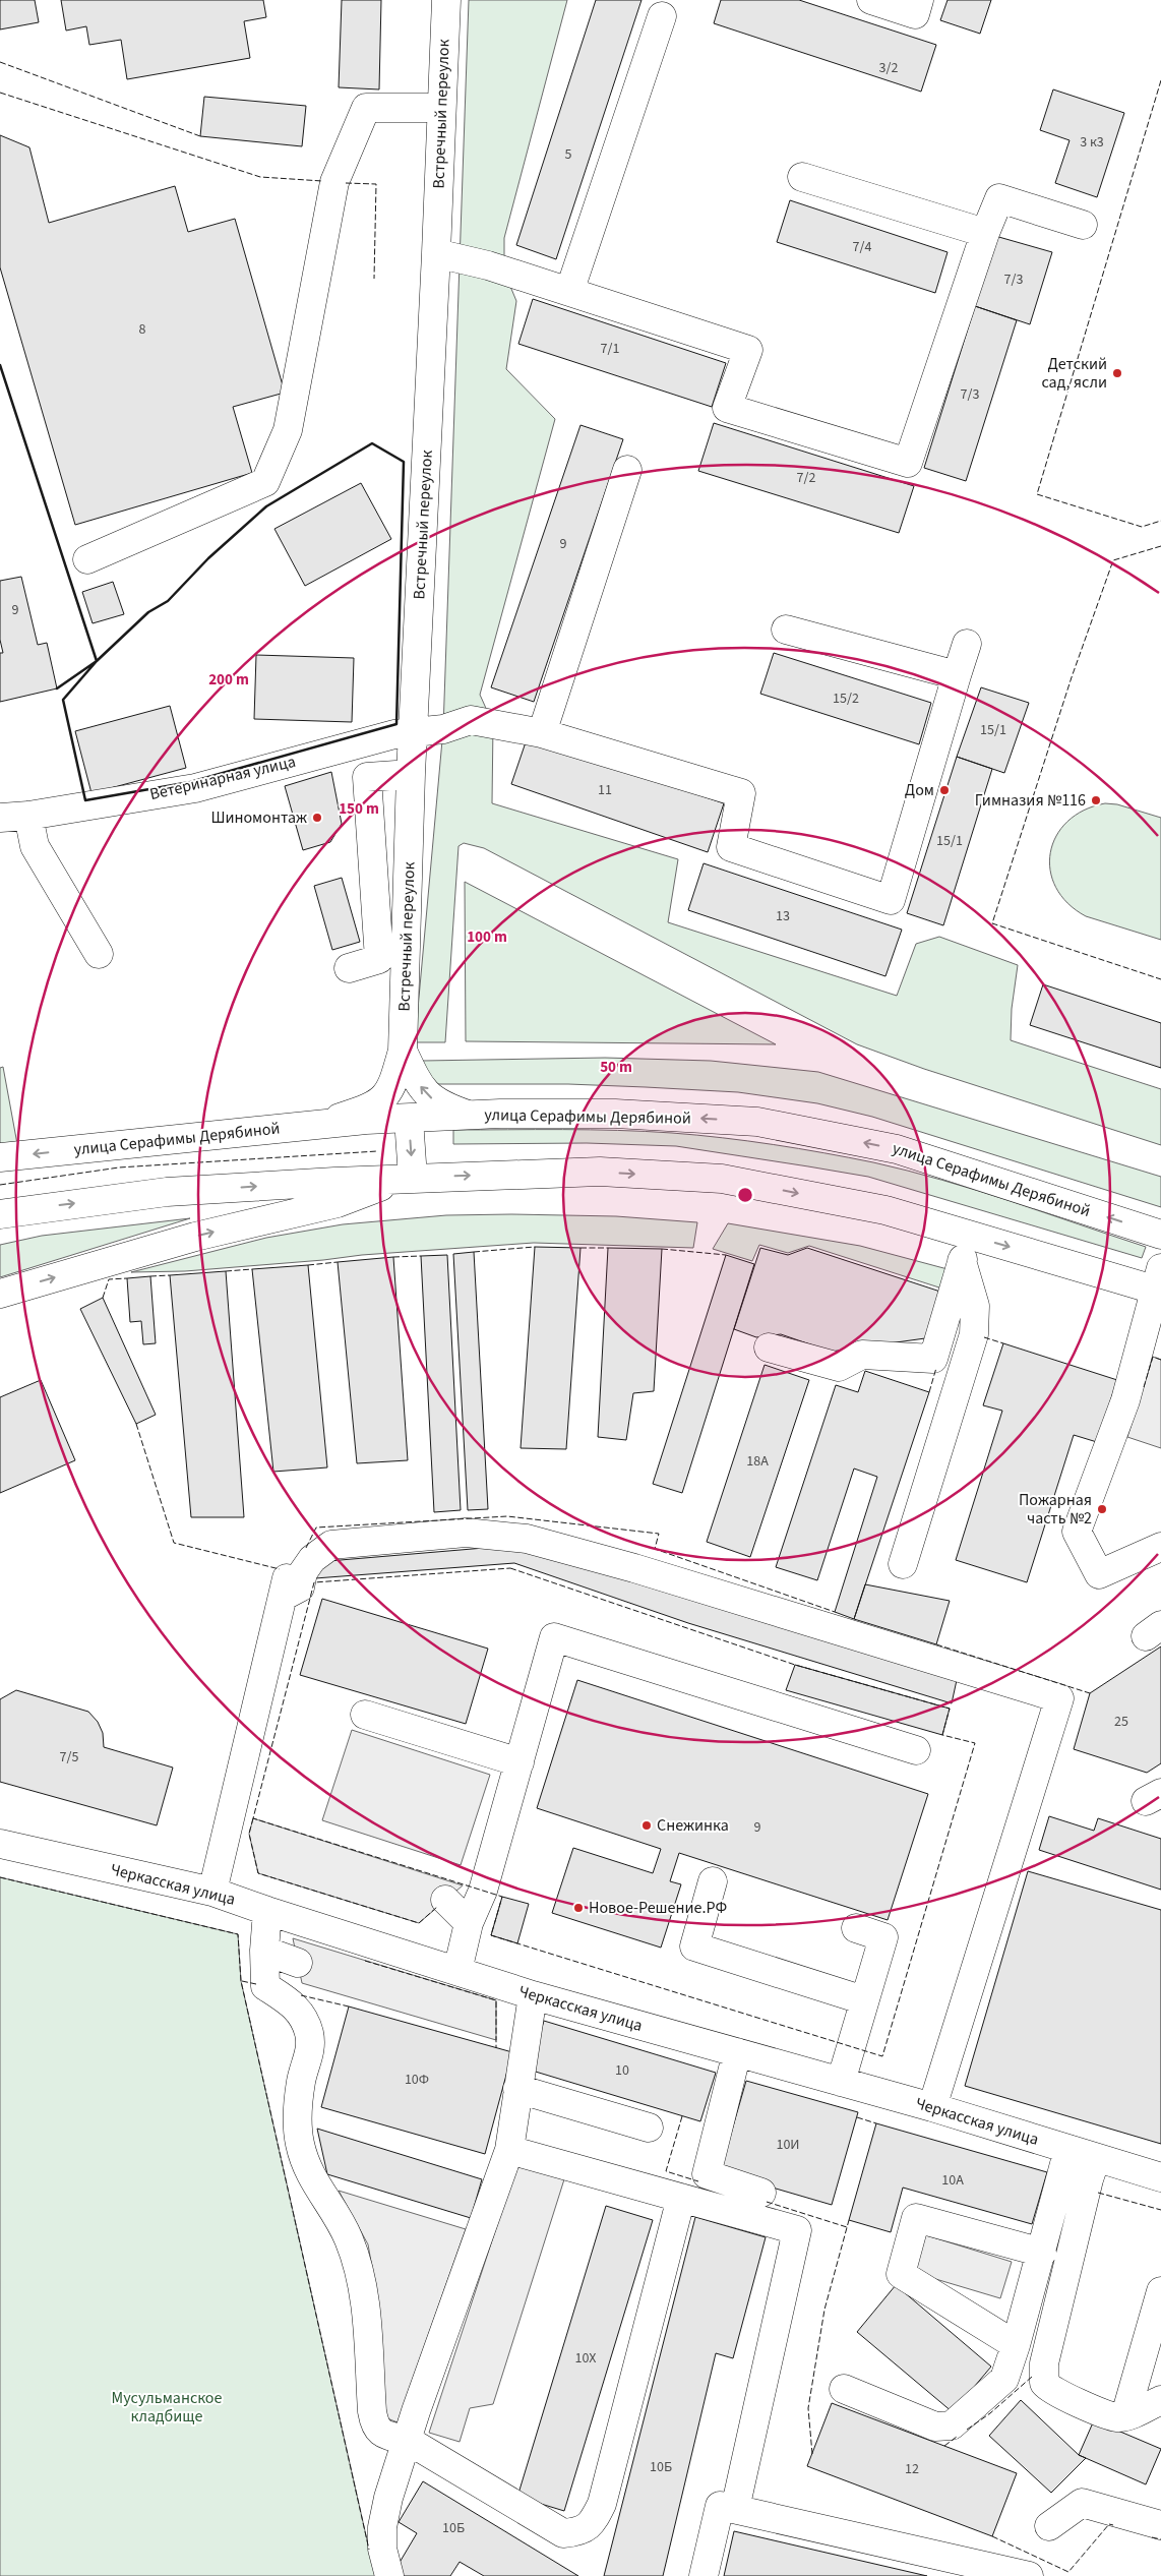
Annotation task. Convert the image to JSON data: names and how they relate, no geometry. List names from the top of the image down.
{
  "streets": {
    "street": [
      "Встречный переулок",
      "Ветеринарная улица",
      "улица Серафимы Дерябиной",
      "Черкасская улица"
    ]
  },
  "crossings": [
    ["Встречный переулок", "Ветеринарная улица"],
    ["Встречный переулок", "улица Серафимы Дерябиной"]
  ],
  "parks": ["Мусульманское кладбище"],
  "places": [
    "Детский сад, ясли",
    "Дом",
    "Гимназия №116",
    "Шиномонтаж",
    "Пожарная часть №2",
    "Снежинка",
    "Новое-Решение.РФ"
  ],
  "house_numbers": [
    "3/2",
    "3 к3",
    "5",
    "7/4",
    "7/3",
    "8",
    "7/1",
    "7/3",
    "7/2",
    "9",
    "9",
    "15/2",
    "15/1",
    "11",
    "15/1",
    "13",
    "18А",
    "25",
    "7/5",
    "9",
    "10",
    "10Ф",
    "10И",
    "10А",
    "10Х",
    "10Б",
    "12",
    "10Б"
  ],
  "rings": [
    "200 m",
    "150 m",
    "100 m",
    "50 m"
  ]
}
